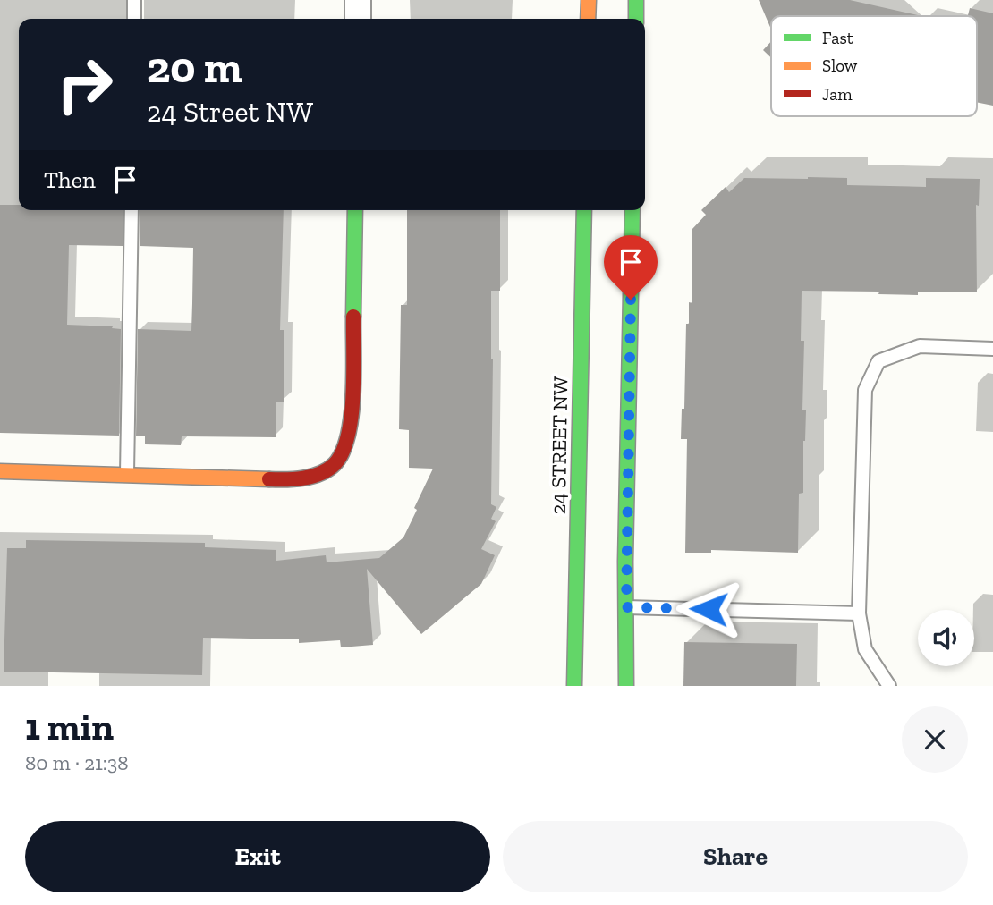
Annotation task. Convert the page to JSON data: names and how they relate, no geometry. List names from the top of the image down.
{
  "streets": {
    "street": ["24 STREET NW"]
  },
  "legend": ["Fast", "Slow", "Jam"],
  "page": {
    "turn": ["20 m", "24 Street NW"],
    "then": "Then",
    "heading": ["1 min", "80 m · 21:38"],
    "buttons": ["Exit", "Share"]
  }
}
